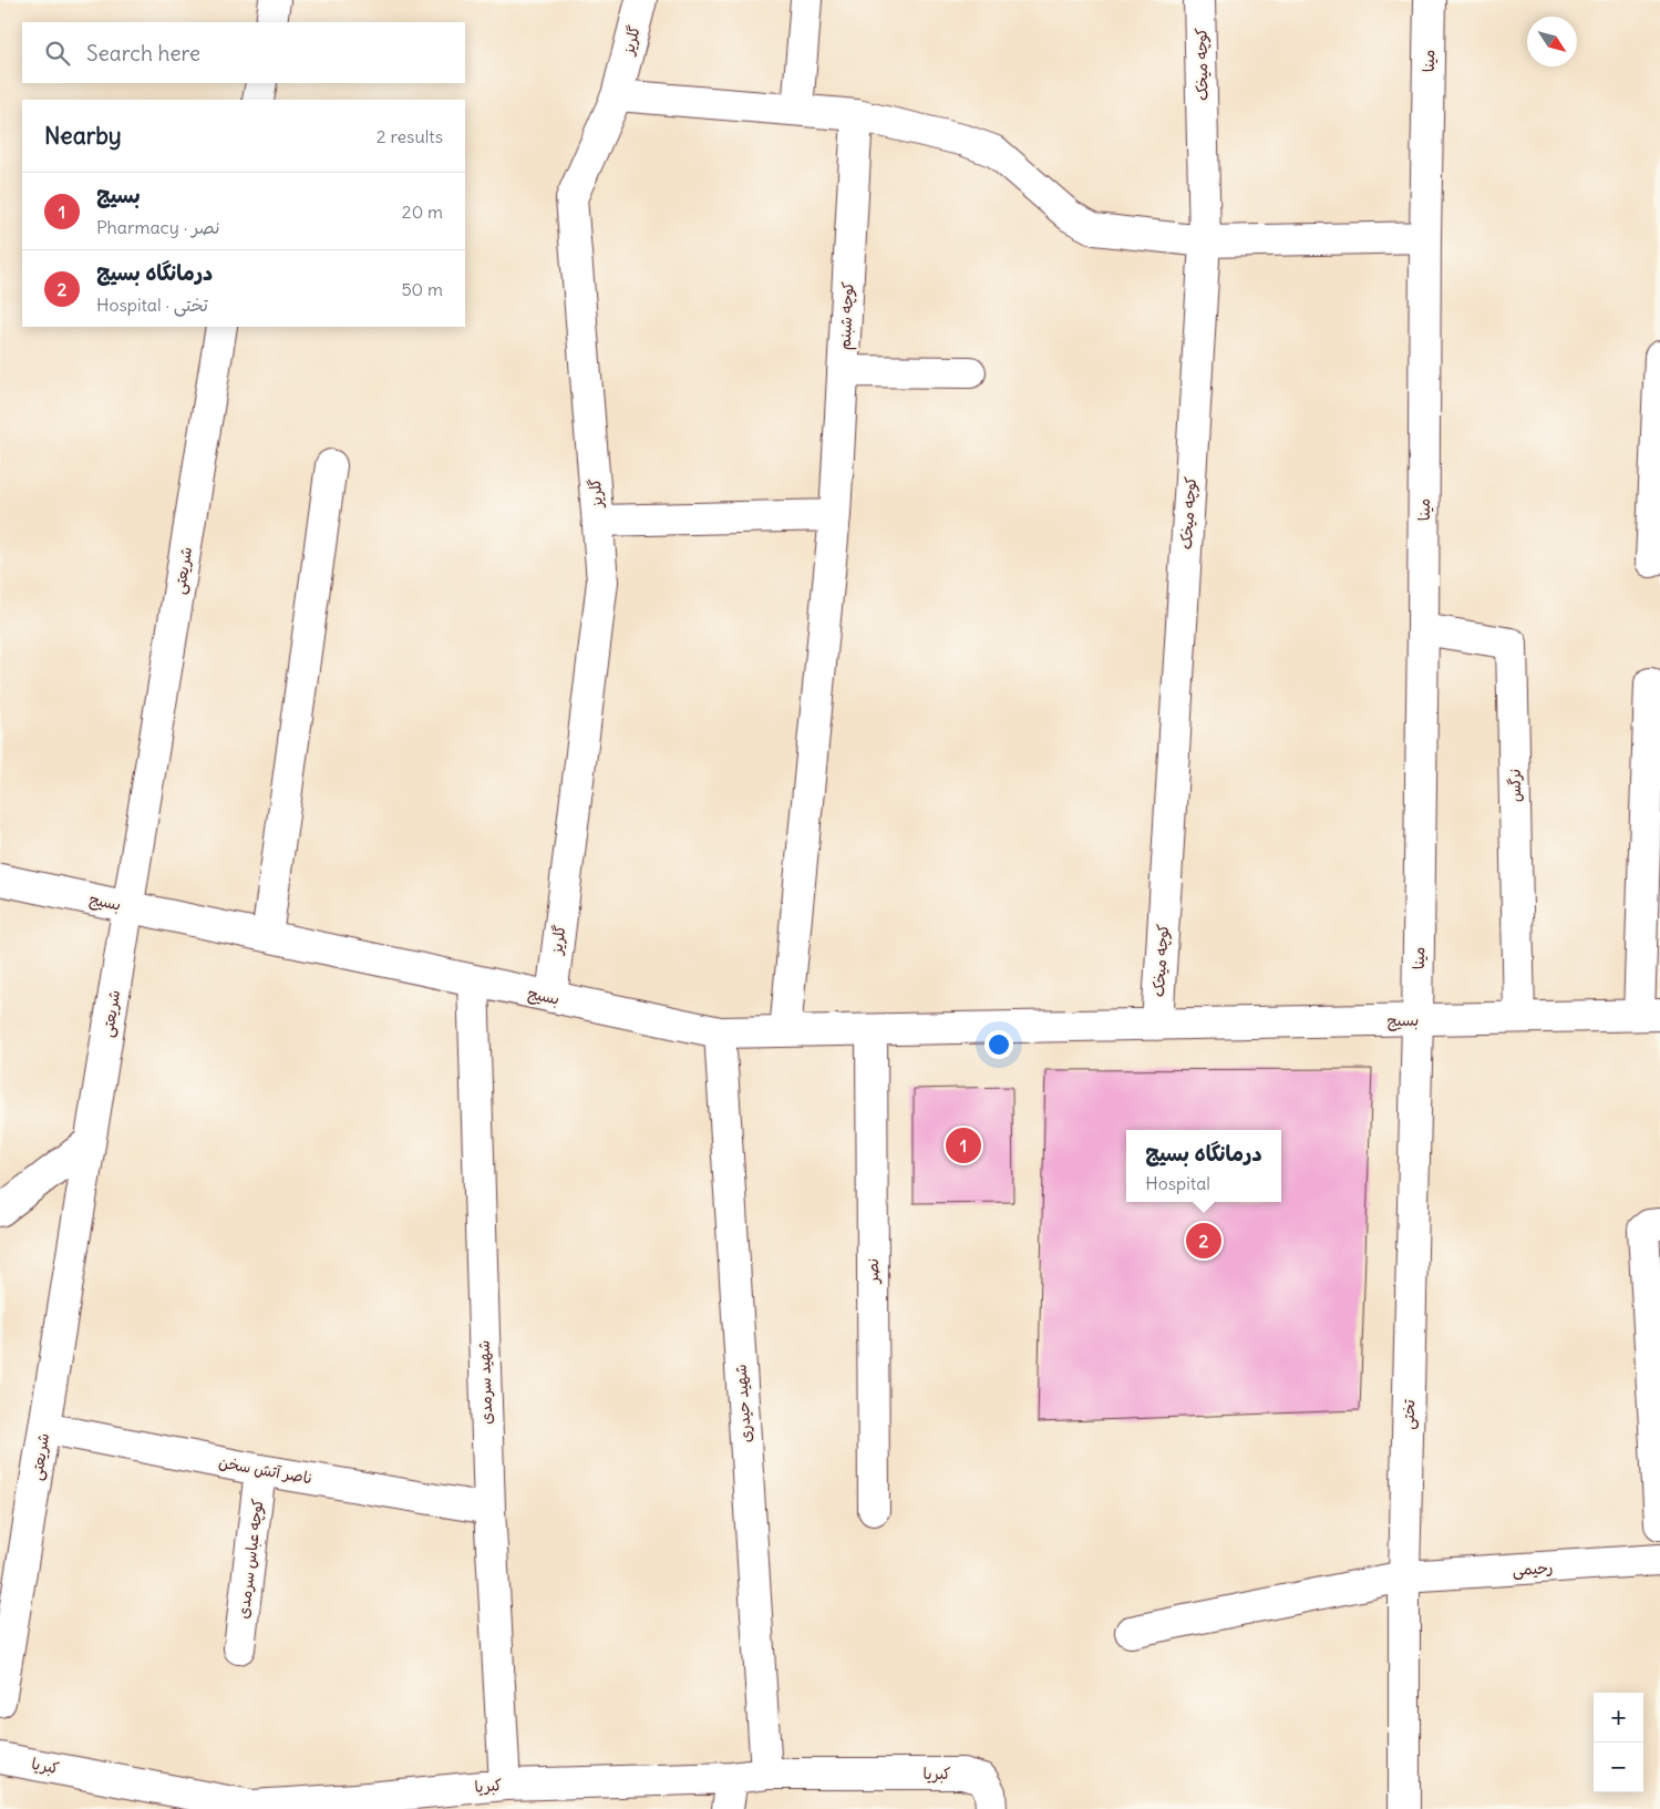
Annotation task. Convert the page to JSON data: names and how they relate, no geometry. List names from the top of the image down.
{
  "streets": {
    "street": [
      "گلریز",
      "مینا",
      "کوچه میخک",
      "کوچه شبنم",
      "شریعتی",
      "نرگس",
      "بسیج",
      "نصر",
      "شهید سرمدی",
      "شهید حیدری",
      "تختی",
      "ناصر آتش سخن",
      "کوچه عباس سرمدی",
      "رحیمی",
      "کبریا"
    ]
  },
  "crossings": [
    ["گلریز", "بسیج"],
    ["مینا", "نرگس"],
    ["مینا", "بسیج"],
    ["مینا", "تختی"],
    ["کوچه میخک", "بسیج"],
    ["کوچه شبنم", "بسیج"],
    ["شریعتی", "بسیج"],
    ["شریعتی", "ناصر آتش سخن"],
    ["نرگس", "بسیج"],
    ["بسیج", "نصر"],
    ["بسیج", "شهید سرمدی"],
    ["بسیج", "شهید حیدری"],
    ["بسیج", "تختی"],
    ["شهید سرمدی", "ناصر آتش سخن"],
    ["شهید سرمدی", "کبریا"],
    ["شهید حیدری", "کبریا"],
    ["تختی", "رحیمی"],
    ["ناصر آتش سخن", "کوچه عباس سرمدی"]
  ],
  "north": "bottom right",
  "page": {
    "search": "Search here",
    "heading": ["Nearby", "2 results"],
    "list": [
      {
        "mark": "1",
        "name": "بسیج",
        "note": "Pharmacy · نصر",
        "value": "20 m"
      },
      {
        "mark": "2",
        "name": "درمانگاه بسیج",
        "note": "Hospital · تختی",
        "value": "50 m"
      }
    ],
    "pins": ["1", "2"],
    "popup": ["درمانگاه بسیج", "Hospital"],
    "map_buttons": ["+", "−"]
  }
}
